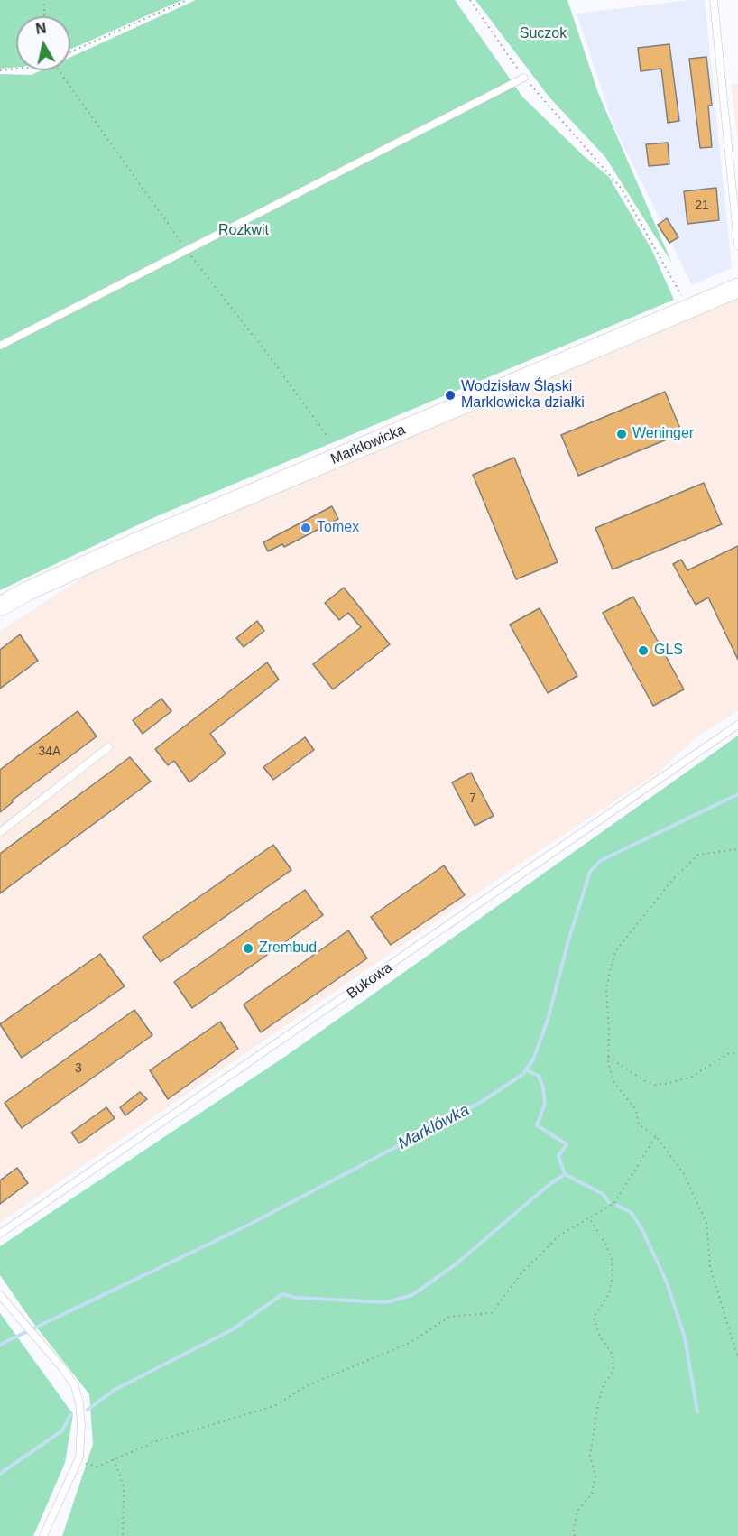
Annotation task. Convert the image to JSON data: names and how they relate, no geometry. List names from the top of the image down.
{
  "streets": {
    "main road": ["Marklowicka"],
    "lane": ["Bukowa"]
  },
  "water": ["Marklówka"],
  "parks": ["Suczok", "Rozkwit"],
  "places": [
    "Wodzisław Śląski Marklowicka działki",
    "Weninger",
    "Tomex",
    "GLS",
    "Zrembud"
  ],
  "house_numbers": [
    "21",
    "34A",
    "7",
    "3"
  ],
  "north": "top"
}
